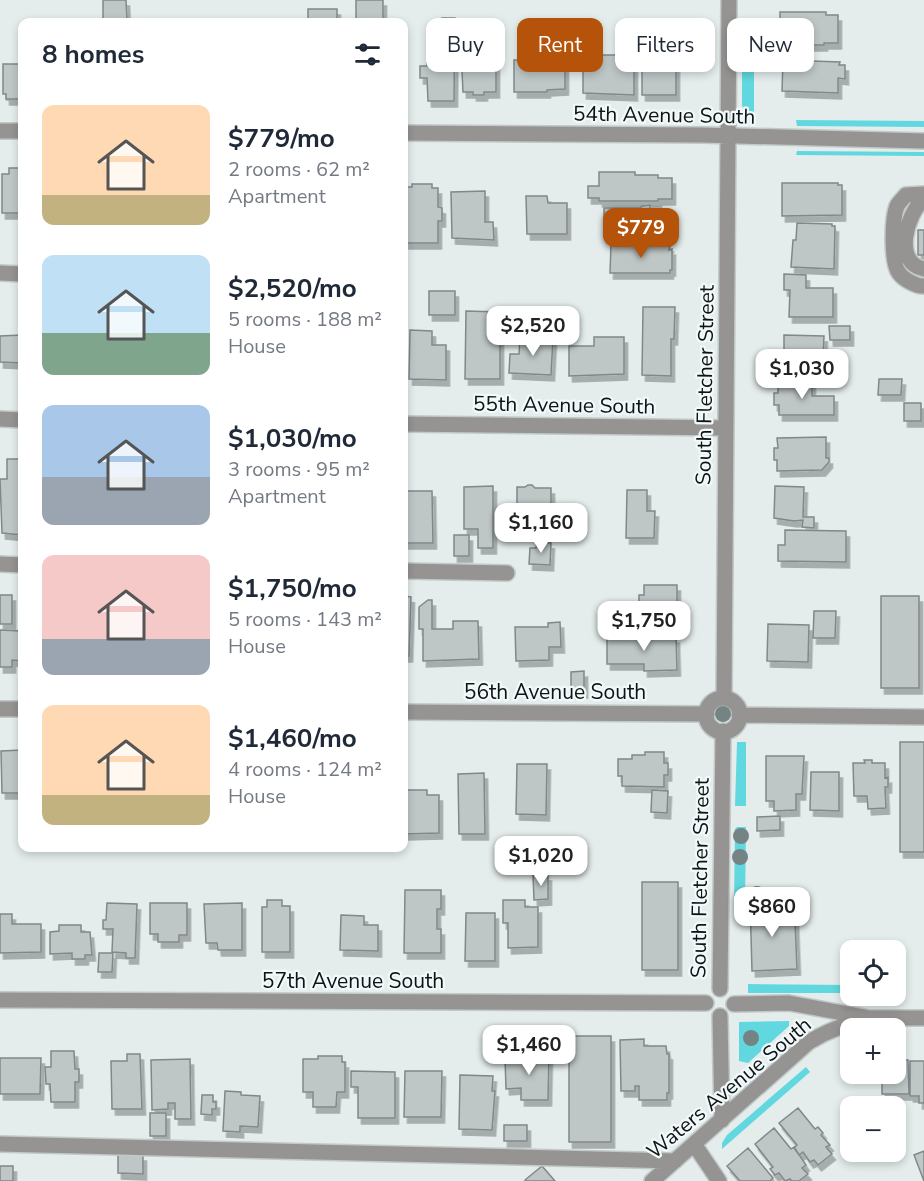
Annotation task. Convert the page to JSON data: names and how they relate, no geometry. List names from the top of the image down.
{
  "streets": {
    "street": [
      "54th Avenue South",
      "South Fletcher Street",
      "55th Avenue South",
      "56th Avenue South",
      "57th Avenue South",
      "Waters Avenue South"
    ]
  },
  "crossings": [
    ["54th Avenue South", "South Fletcher Street"],
    ["South Fletcher Street", "55th Avenue South"],
    ["South Fletcher Street", "56th Avenue South"],
    ["South Fletcher Street", "57th Avenue South"]
  ],
  "page": {
    "chip": [
      "Buy",
      "Rent",
      "Filters",
      "New"
    ],
    "heading": "8 homes",
    "list": [
      {
        "name": "$779/mo",
        "note": "2 rooms · 62 m² · Apartment"
      },
      {
        "name": "$2,520/mo",
        "note": "5 rooms · 188 m² · House"
      },
      {
        "name": "$1,030/mo",
        "note": "3 rooms · 95 m² · Apartment"
      },
      {
        "name": "$1,750/mo",
        "note": "5 rooms · 143 m² · House"
      },
      {
        "name": "$1,460/mo",
        "note": "4 rooms · 124 m² · House"
      }
    ],
    "price": [
      "$779",
      "$2,520",
      "$1,030",
      "$1,160",
      "$1,750",
      "$1,020",
      "$860",
      "$1,460"
    ],
    "map_buttons": ["+", "−"]
  }
}
